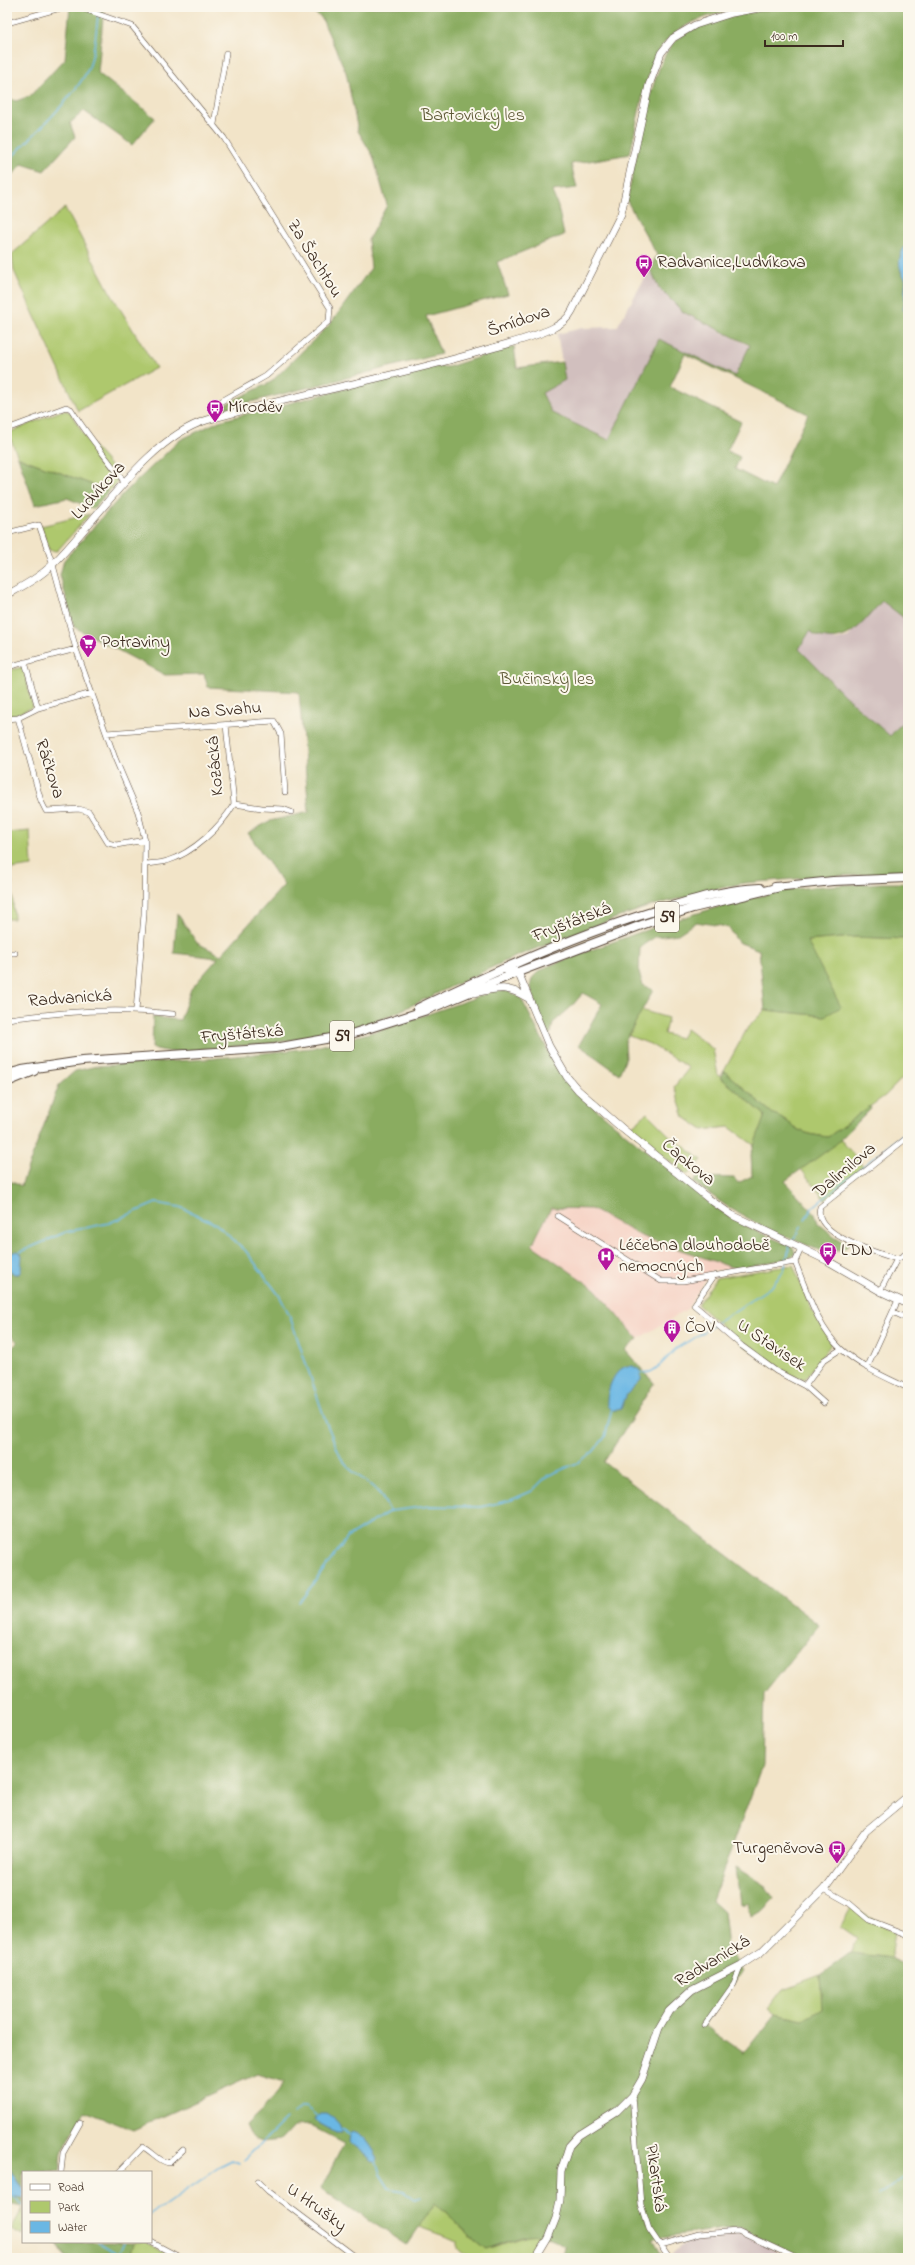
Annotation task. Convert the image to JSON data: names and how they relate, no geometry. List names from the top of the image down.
{
  "streets": {
    "main road": ["59", "Fryštátská"],
    "street": [
      "Za Šachtou",
      "Šmídova",
      "Ludvíkova",
      "Na Svahu",
      "Kozácká",
      "Ráčkova",
      "Radvanická",
      "Čapkova",
      "Dalimilova",
      "U Stavisek",
      "Pikartská",
      "U Hrušky"
    ]
  },
  "crossings": [
    ["Za Šachtou", "Šmídova"],
    ["Za Šachtou", "Ludvíkova"],
    ["Šmídova", "Ludvíkova"],
    ["Na Svahu", "Kozácká"],
    ["59", "Fryštátská"],
    ["Fryštátská", "Čapkova"],
    ["Radvanická", "Pikartská"]
  ],
  "parks": ["Bartovický les", "Bučinský les"],
  "places": {
    "bus stop": [
      "Radvanice,Ludvíkova",
      "Míroděv",
      "LDN",
      "Turgeněvova"
    ],
    "supermarket": ["Potraviny"],
    "hospital": ["Léčebna dlouhodobě nemocných"],
    "building": ["ČOV"]
  },
  "legend": ["Road", "Park", "Water"],
  "scale_bar": "100 m"
}
